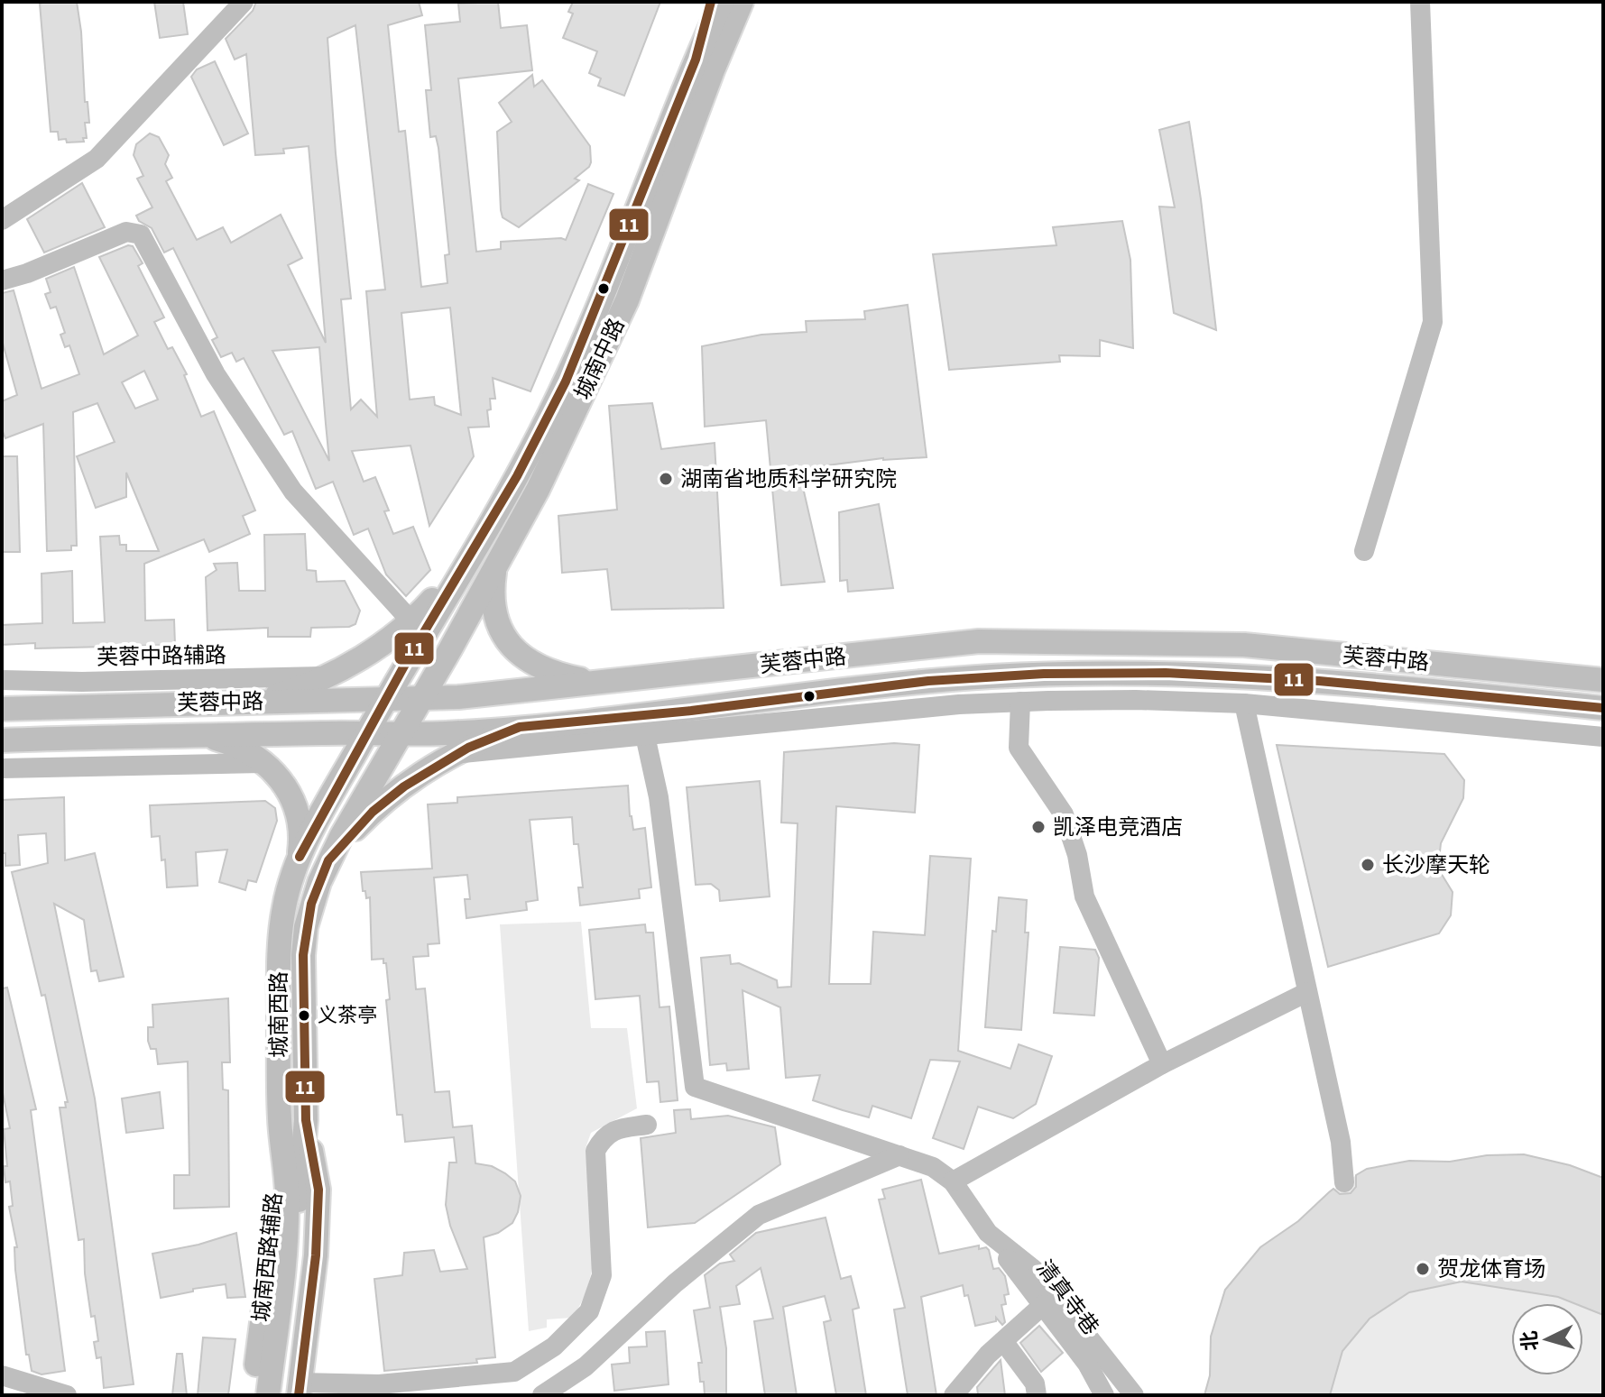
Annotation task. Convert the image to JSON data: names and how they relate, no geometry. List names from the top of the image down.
{
  "streets": {
    "main road": ["城南中路", "芙蓉中路", "城南西路"],
    "street": ["芙蓉中路辅路", "清真寺巷"]
  },
  "crossings": [
    ["城南中路", "芙蓉中路"],
    ["城南中路", "城南西路"],
    ["芙蓉中路", "城南西路"]
  ],
  "places": [
    "湖南省地质科学研究院",
    "凯泽电竞酒店",
    "长沙摩天轮",
    "义茶亭",
    "贺龙体育场"
  ],
  "lines": ["transit line 11"],
  "north": "left"
}
